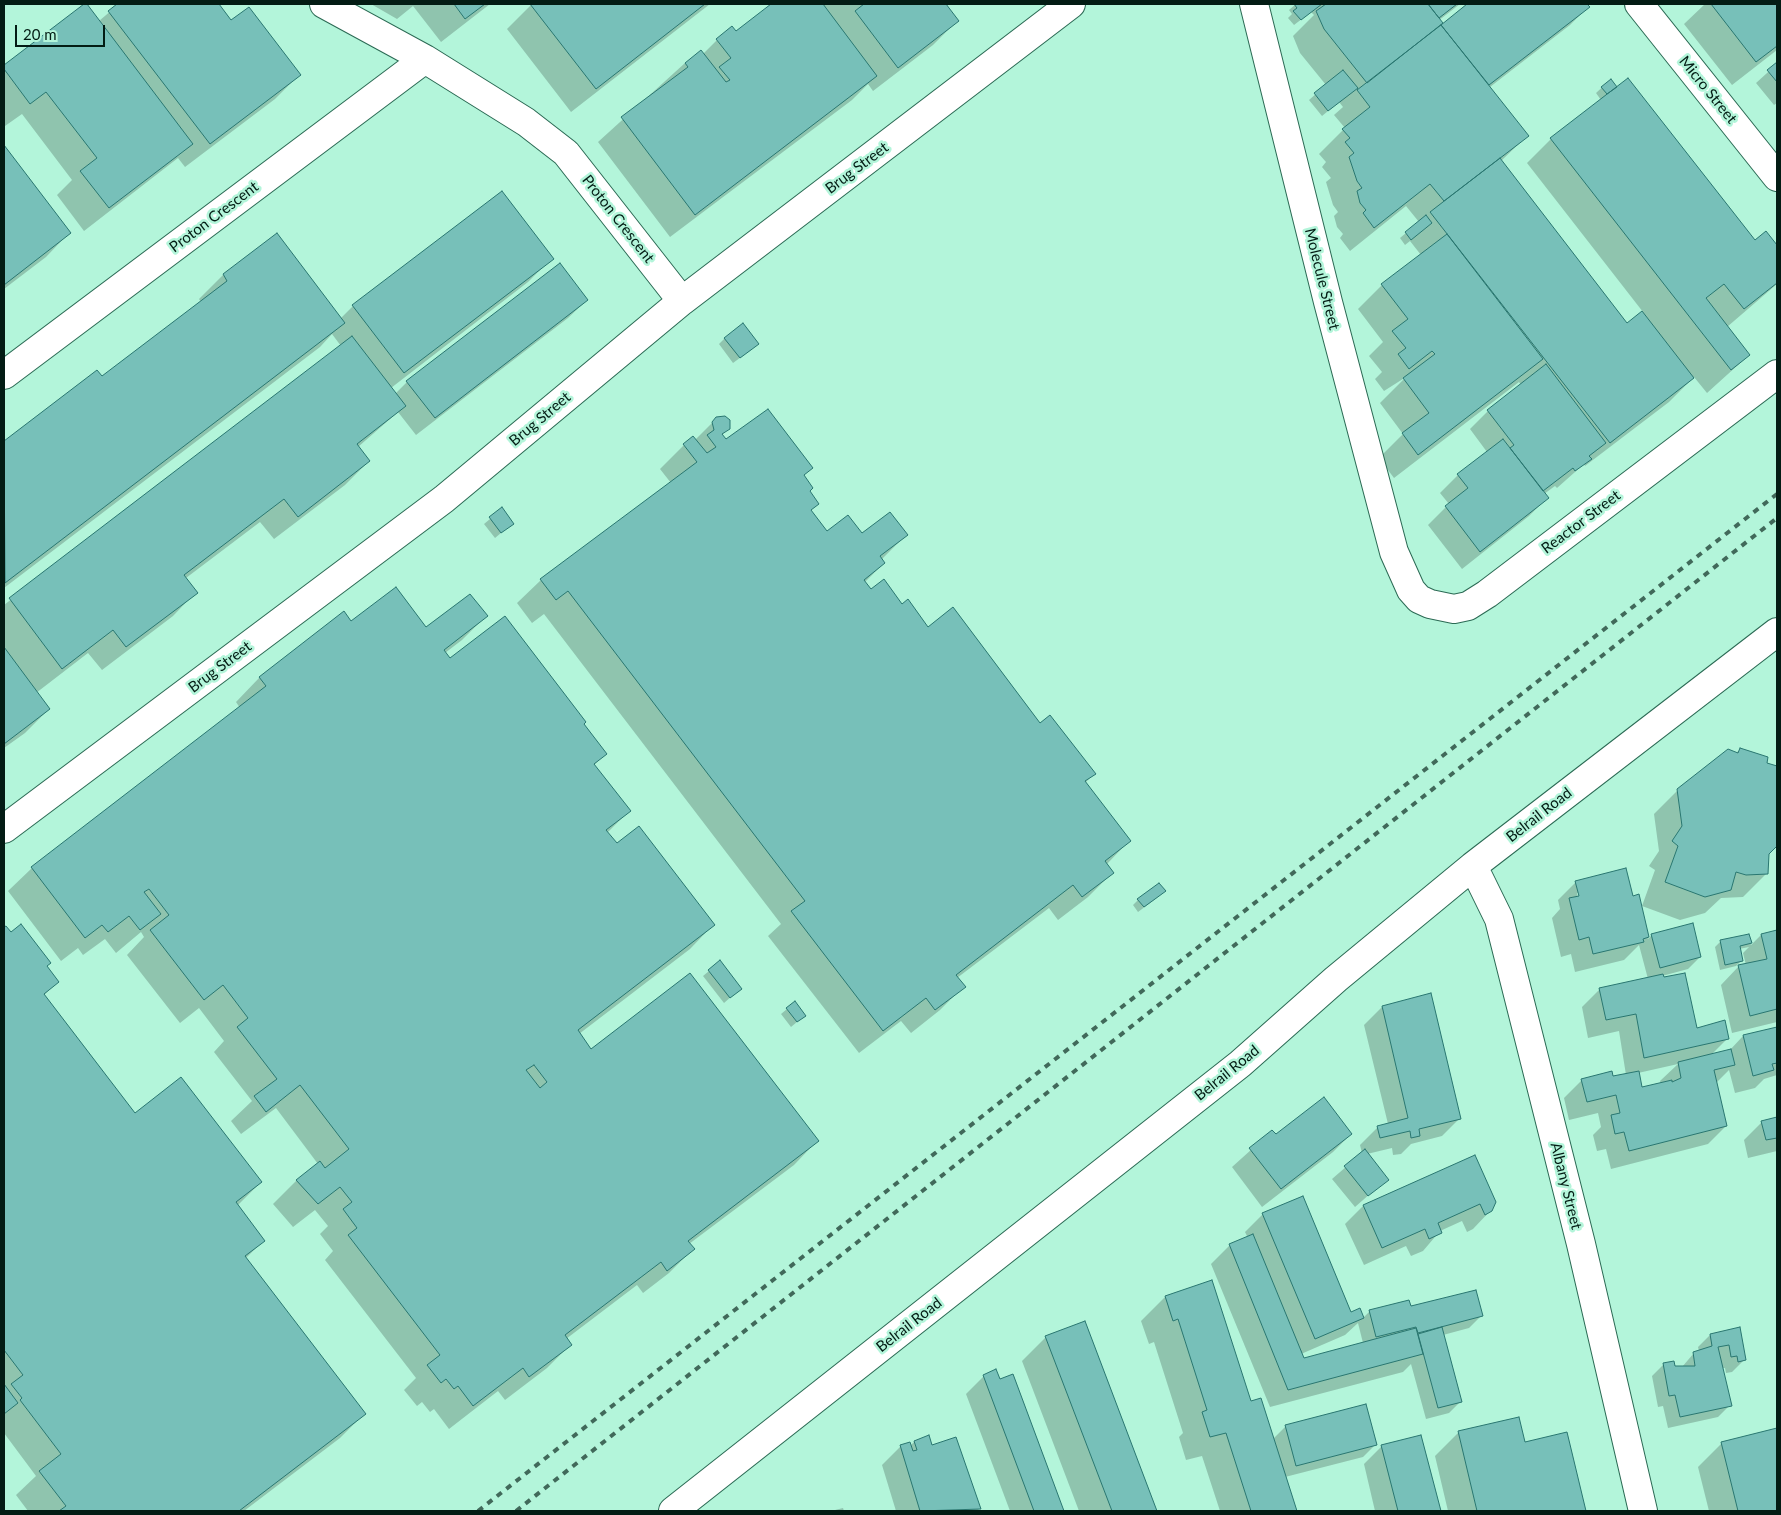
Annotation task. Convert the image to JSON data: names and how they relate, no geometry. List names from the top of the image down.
{
  "streets": {
    "street": [
      "Micro Street",
      "Brug Street",
      "Proton Crescent",
      "Molecule Street",
      "Reactor Street",
      "Belrail Road",
      "Albany Street"
    ]
  },
  "crossings": [
    ["Brug Street", "Proton Crescent"],
    ["Molecule Street", "Reactor Street"],
    ["Belrail Road", "Albany Street"]
  ],
  "scale_bar": "20 m"
}
